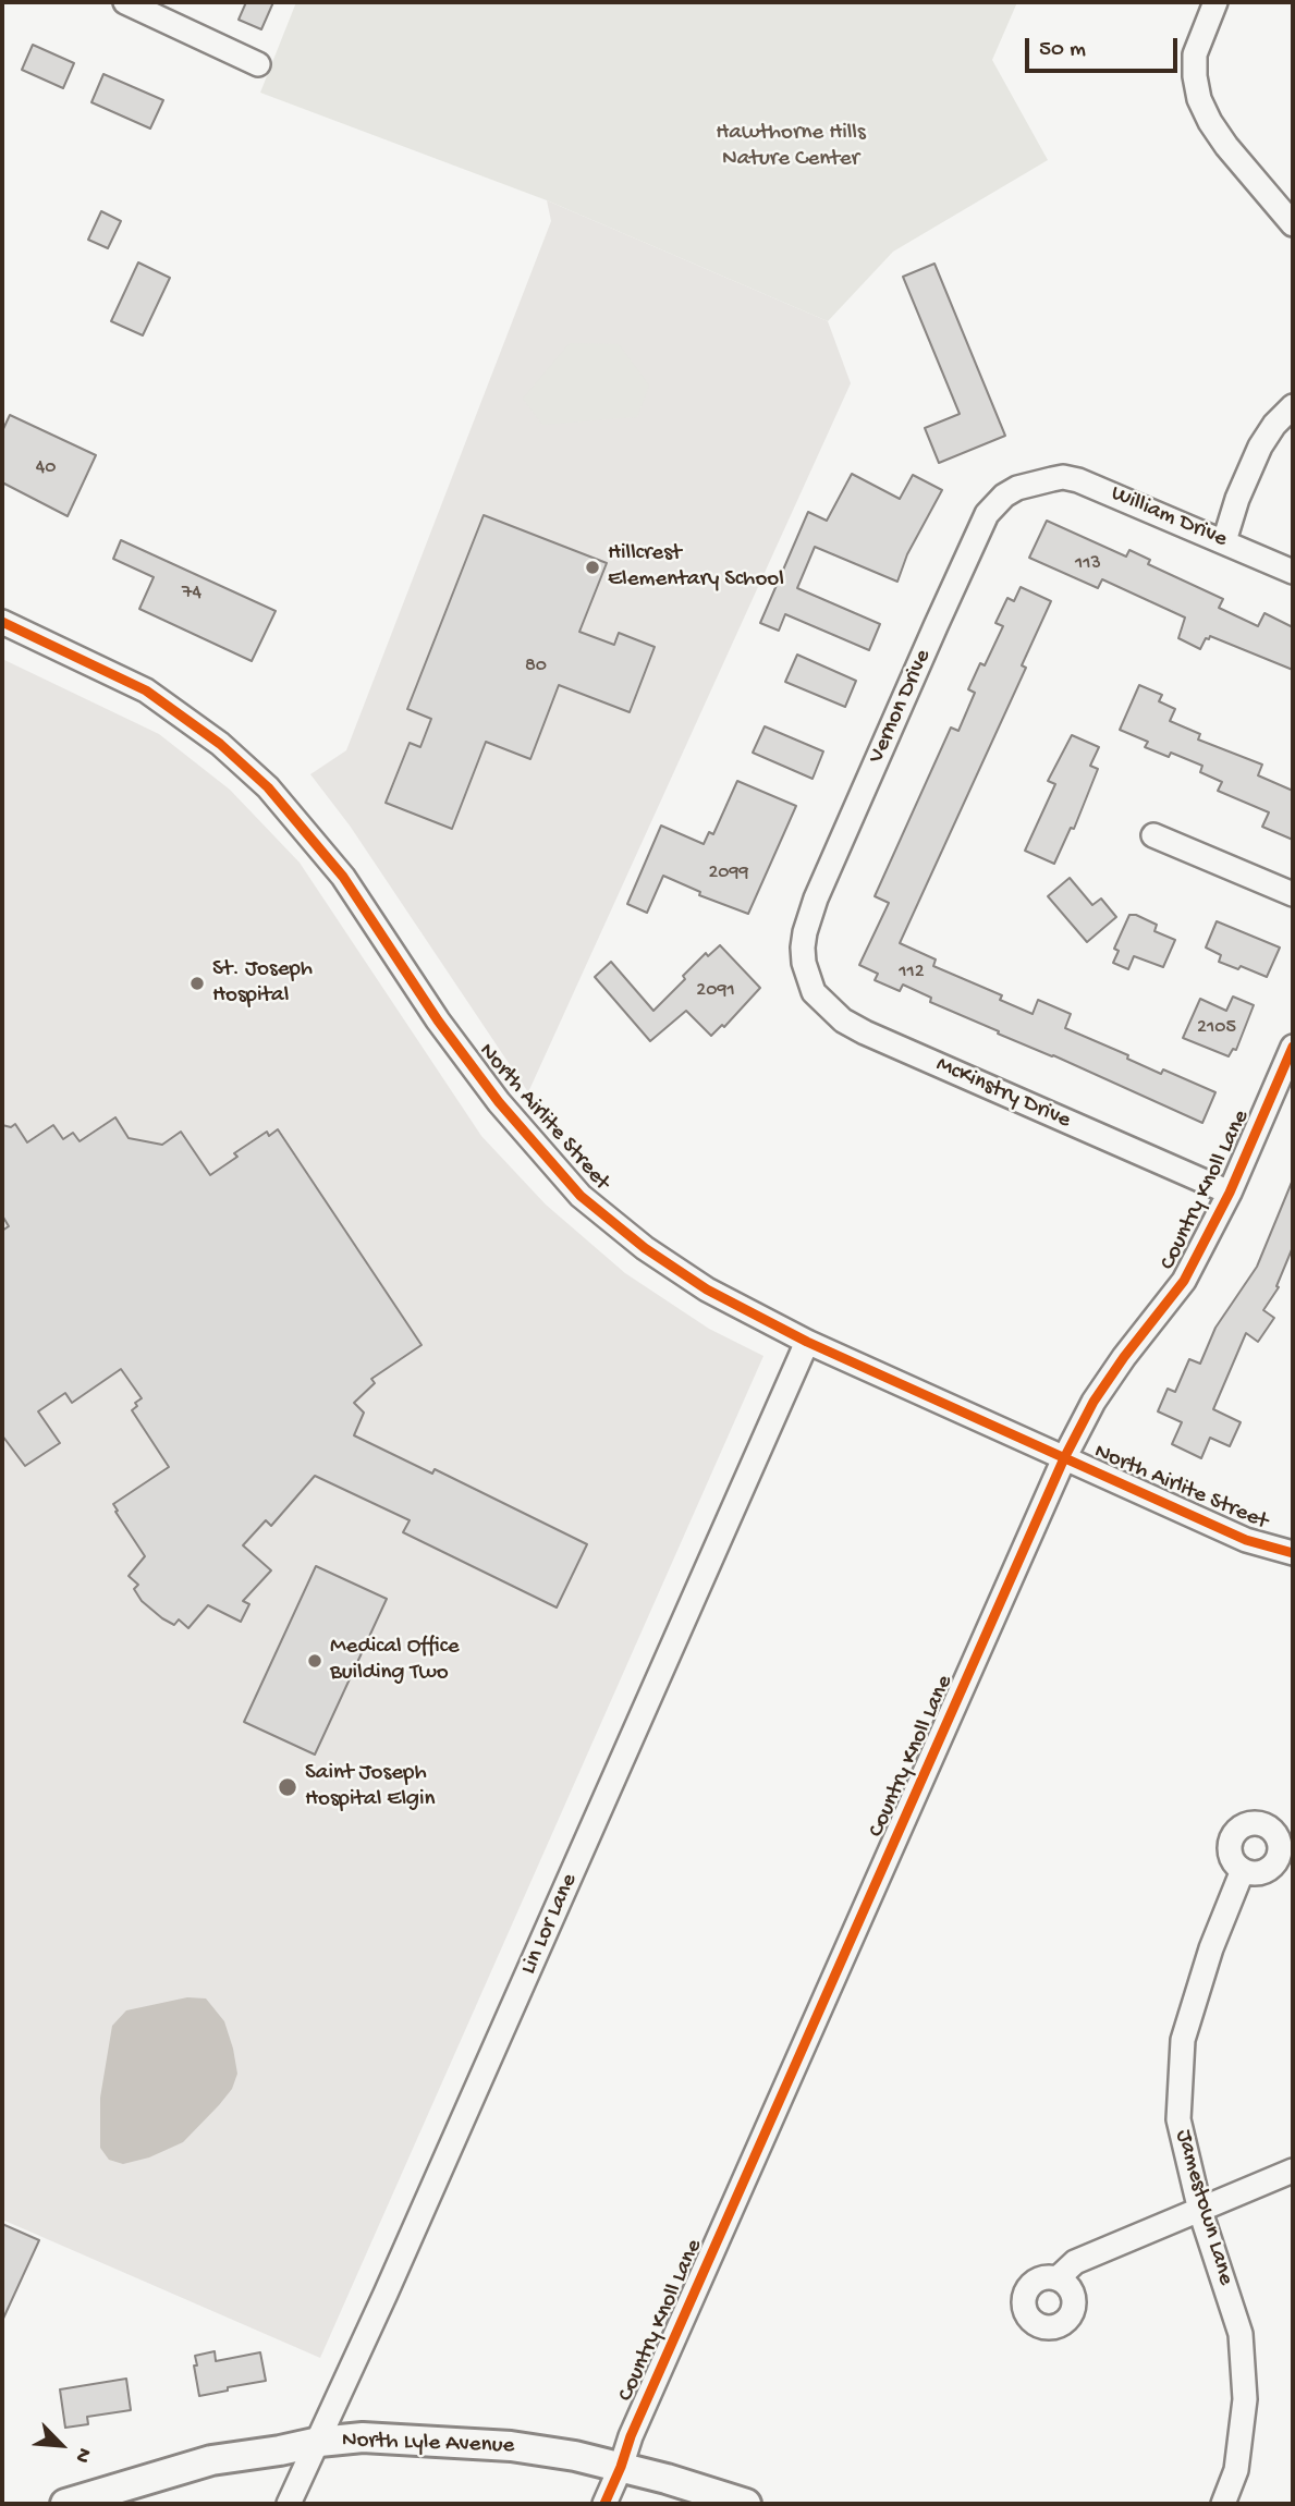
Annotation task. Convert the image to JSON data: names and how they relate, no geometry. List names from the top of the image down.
{
  "streets": {
    "street": [
      "William Drive",
      "Vernon Drive",
      "McKinstry Drive",
      "North Airlite Street",
      "Country Knoll Lane",
      "Lin Lor Lane",
      "Jamestown Lane",
      "North Lyle Avenue"
    ]
  },
  "crossings": [
    ["William Drive", "Vernon Drive"],
    ["Vernon Drive", "McKinstry Drive"],
    ["McKinstry Drive", "Country Knoll Lane"],
    ["North Airlite Street", "Country Knoll Lane"],
    ["North Airlite Street", "Lin Lor Lane"],
    ["Country Knoll Lane", "North Lyle Avenue"],
    ["Lin Lor Lane", "North Lyle Avenue"]
  ],
  "parks": ["Hawthorne Hills Nature Center"],
  "places": [
    "Hillcrest Elementary School",
    "St. Joseph Hospital",
    "Medical Office Building Two",
    "Saint Joseph Hospital Elgin"
  ],
  "house_numbers": [
    "40",
    "113",
    "74",
    "80",
    "2099",
    "112",
    "2091",
    "2105"
  ],
  "scale_bar": "50 m",
  "north": "bottom right"
}
